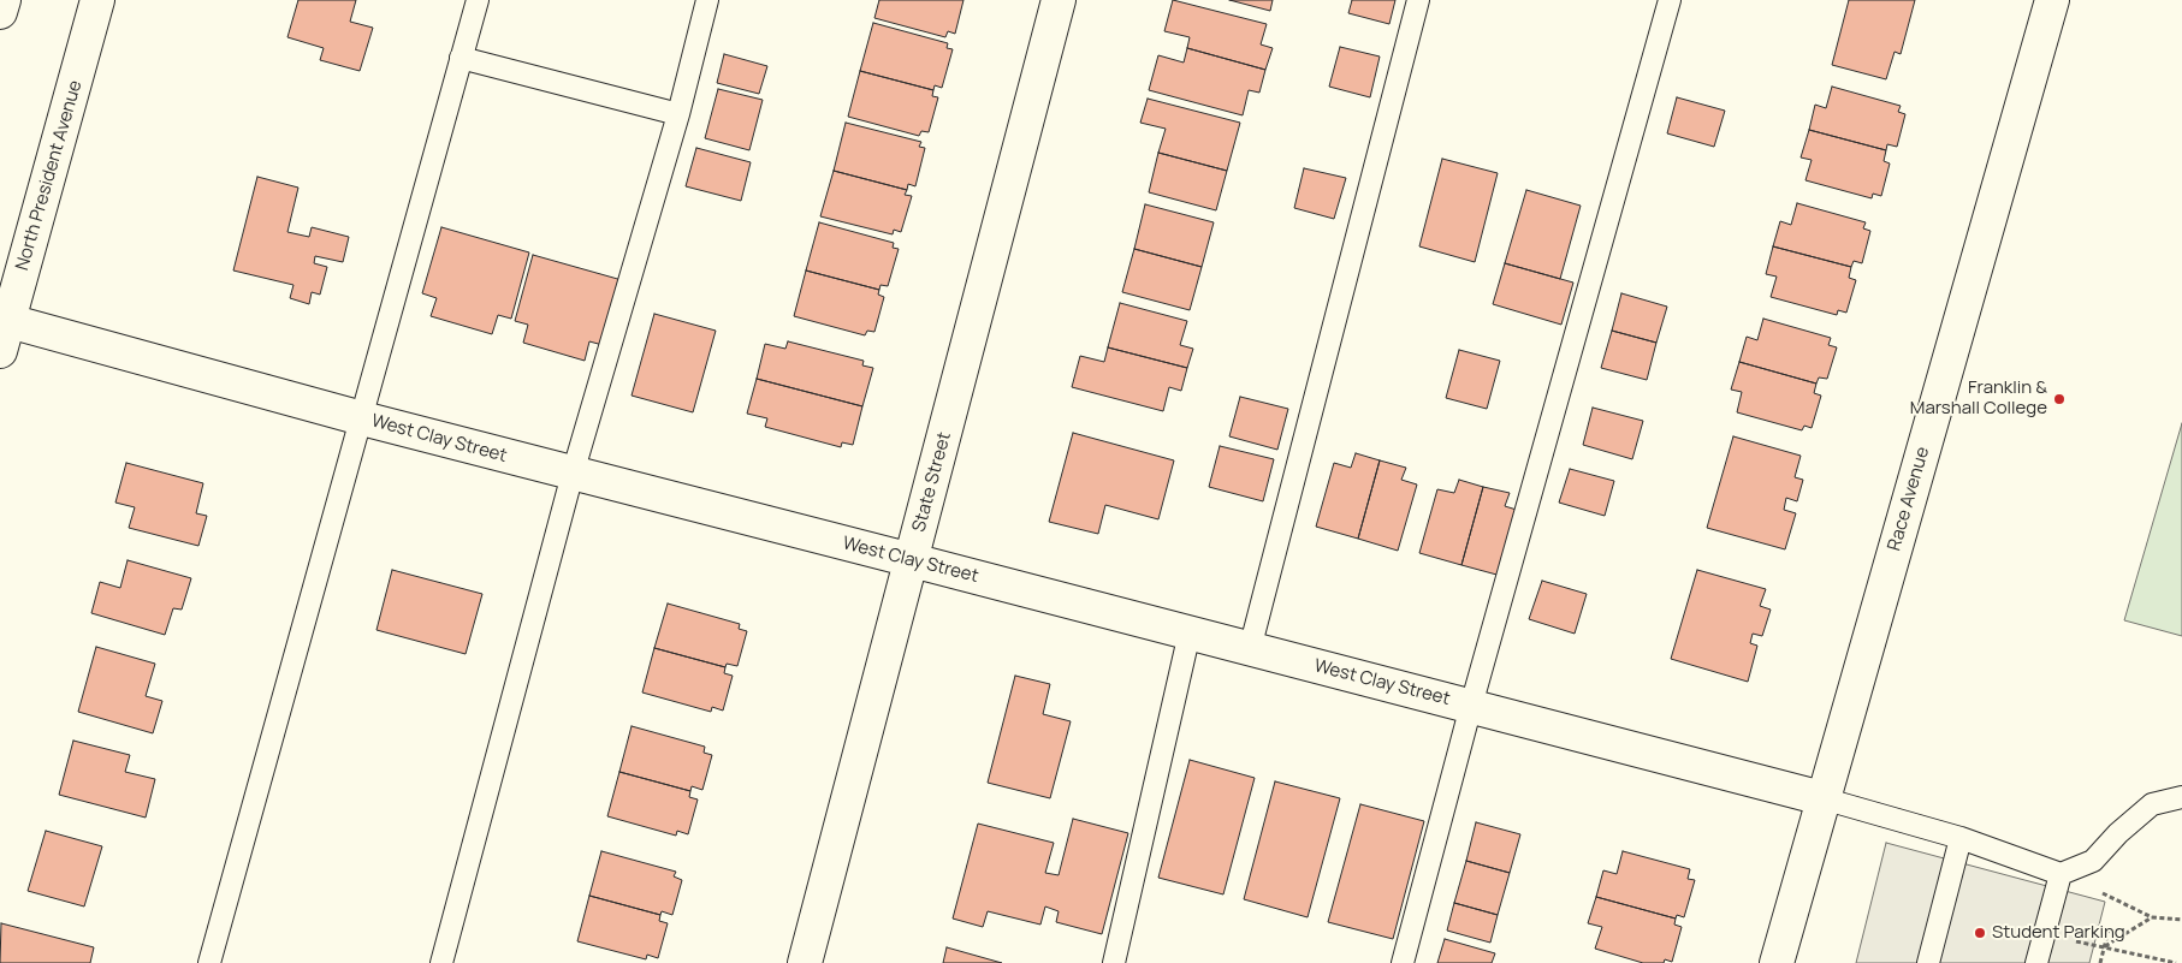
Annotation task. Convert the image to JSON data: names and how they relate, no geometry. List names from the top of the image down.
{
  "streets": {
    "street": [
      "North President Avenue",
      "West Clay Street",
      "State Street",
      "Race Avenue"
    ]
  },
  "crossings": [
    ["North President Avenue", "West Clay Street"],
    ["West Clay Street", "State Street"],
    ["West Clay Street", "Race Avenue"]
  ],
  "places": ["Franklin & Marshall College", "Student Parking"]
}
